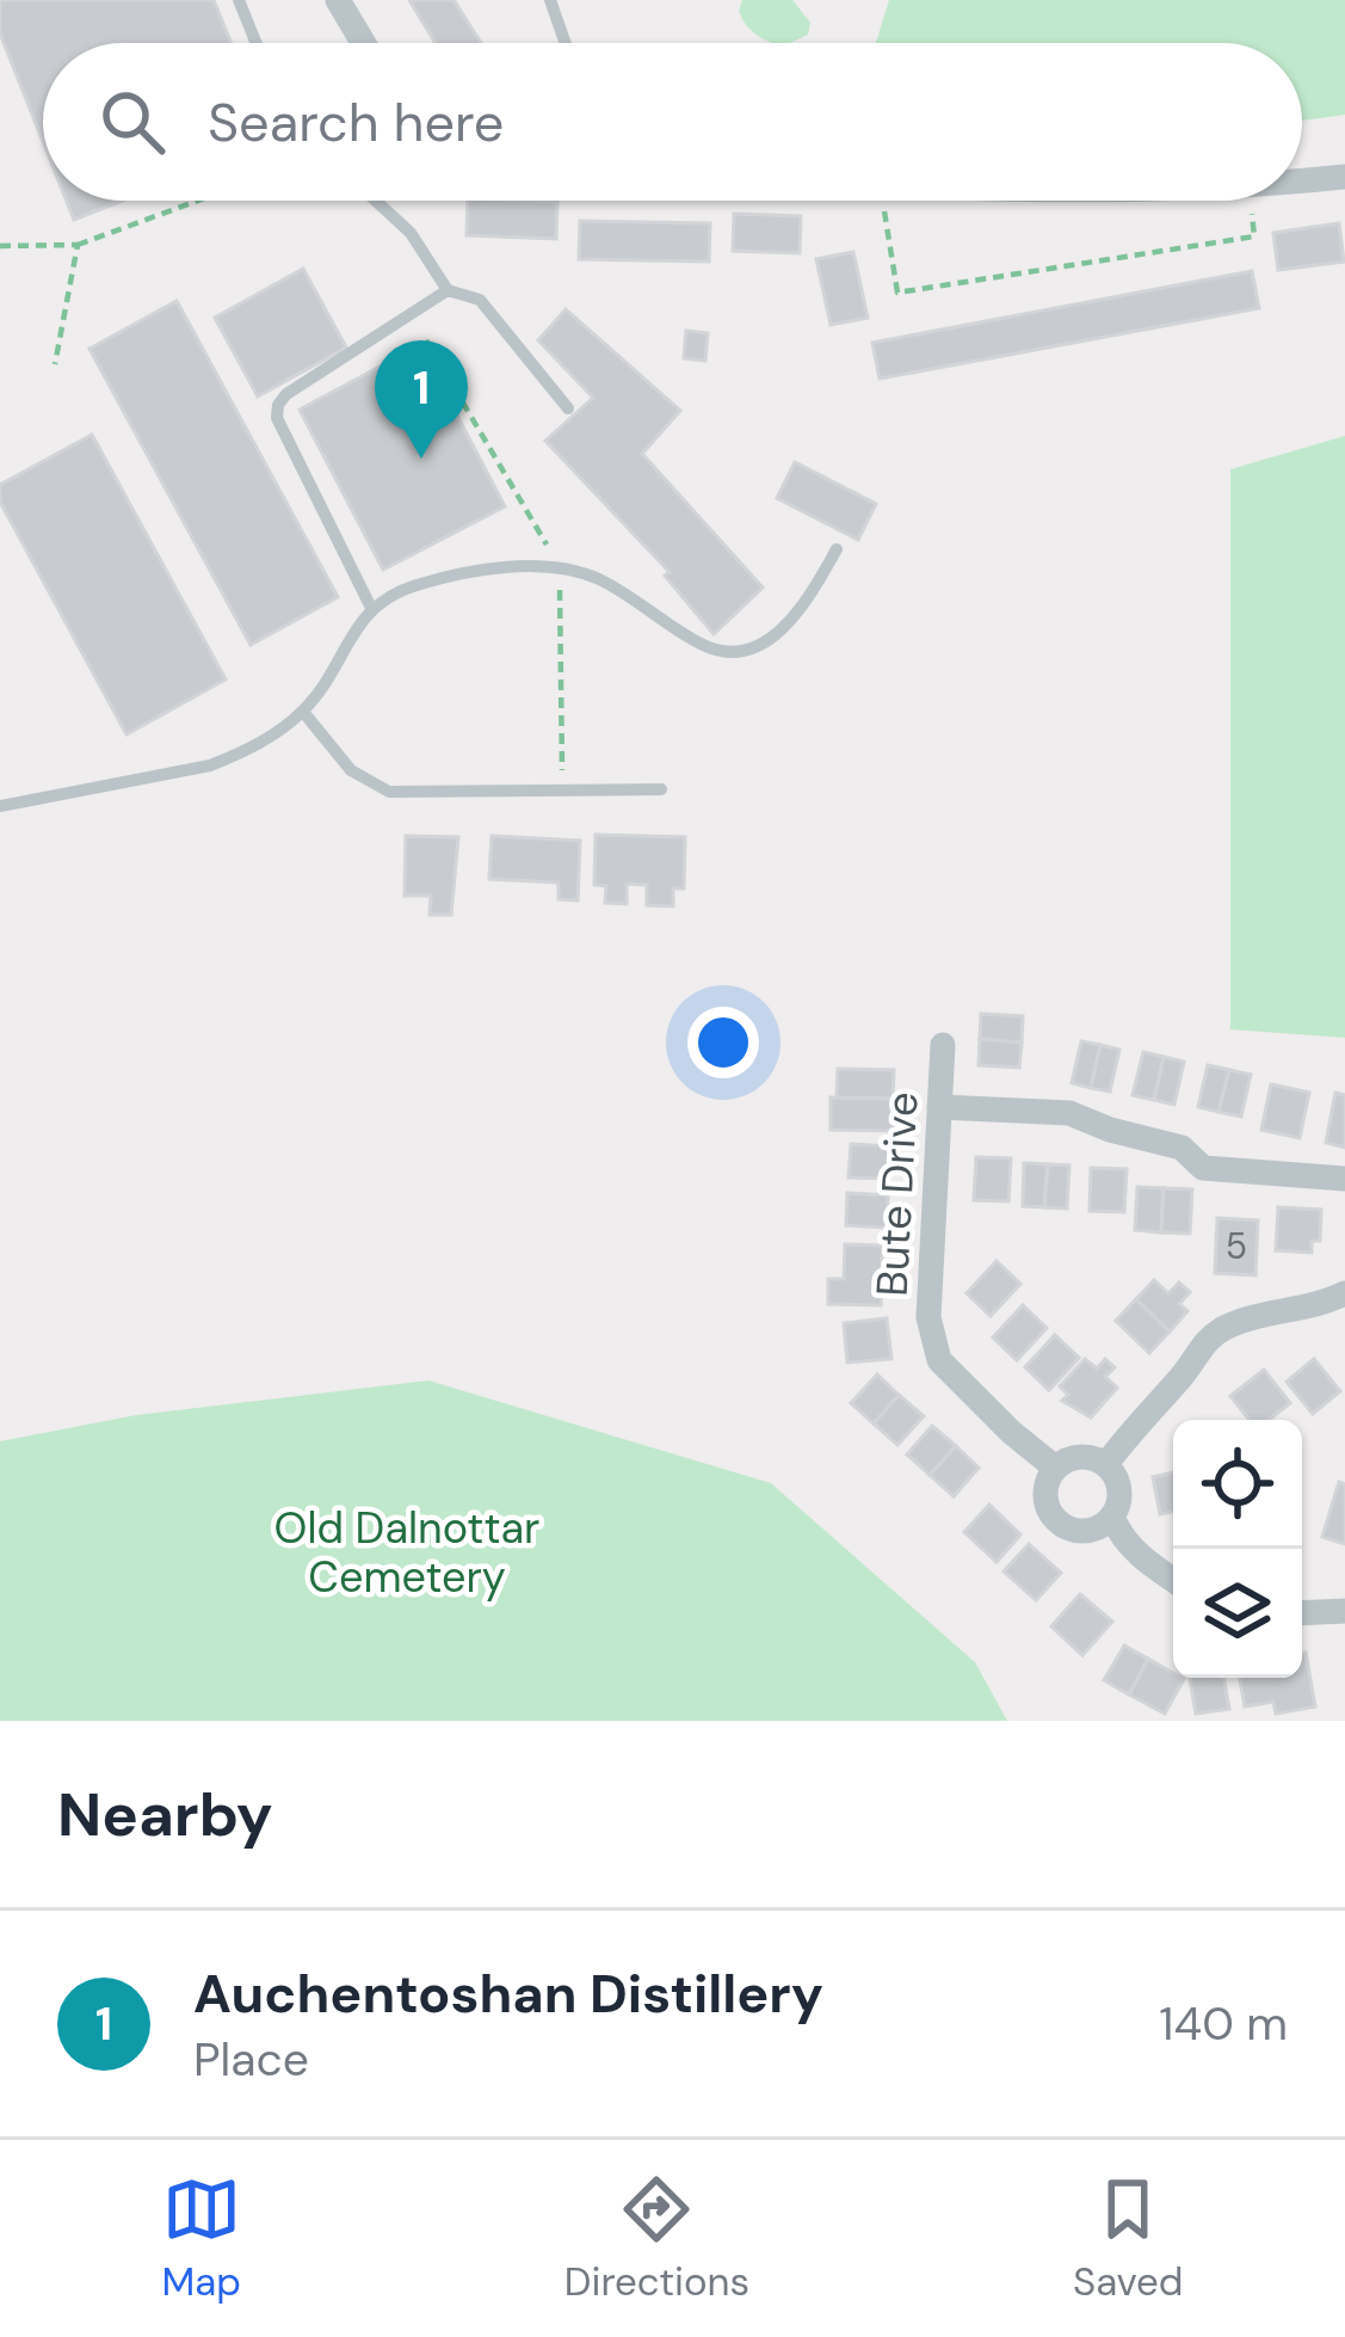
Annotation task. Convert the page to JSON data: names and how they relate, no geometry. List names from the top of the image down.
{
  "streets": {
    "street": ["Bute Drive"]
  },
  "parks": ["Old Dalnottar Cemetery"],
  "house_numbers": ["5"],
  "page": {
    "search": "Search here",
    "pins": "1",
    "heading": "Nearby",
    "list": [
      {
        "mark": "1",
        "name": "Auchentoshan Distillery",
        "note": "Place",
        "value": "140 m"
      }
    ],
    "nav": ["Map", "Directions", "Saved"]
  }
}
